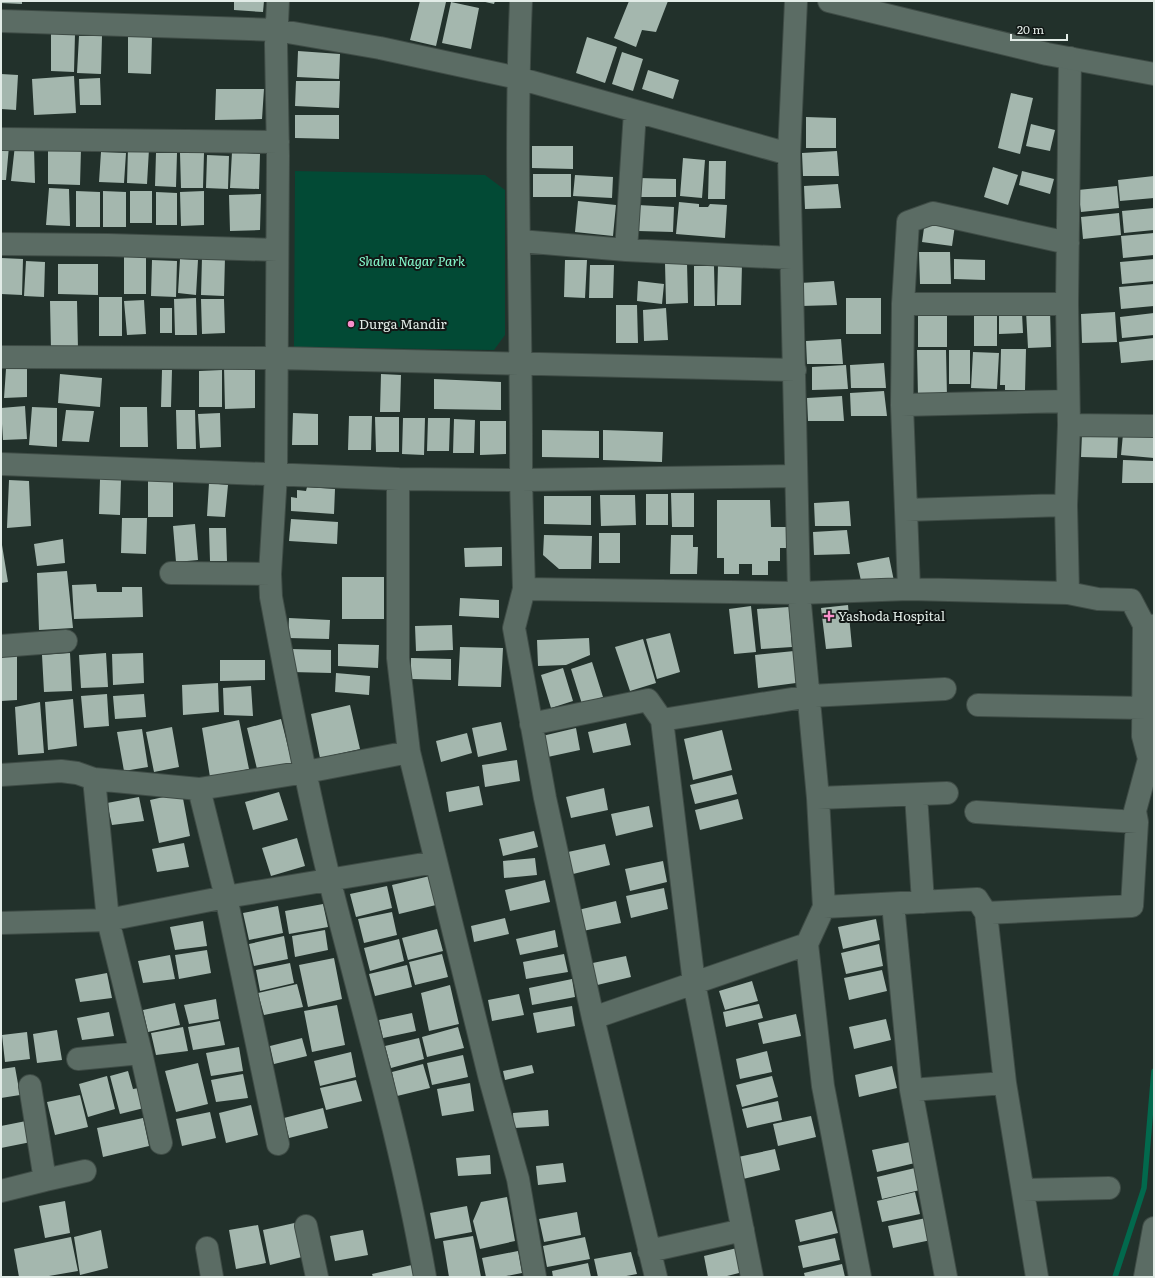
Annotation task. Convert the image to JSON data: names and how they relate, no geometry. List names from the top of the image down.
{
  "parks": ["Shahu Nagar Park"],
  "places": {
    "other": ["Durga Mandir"],
    "health": ["Yashoda Hospital"]
  },
  "scale_bar": "20 m"
}
